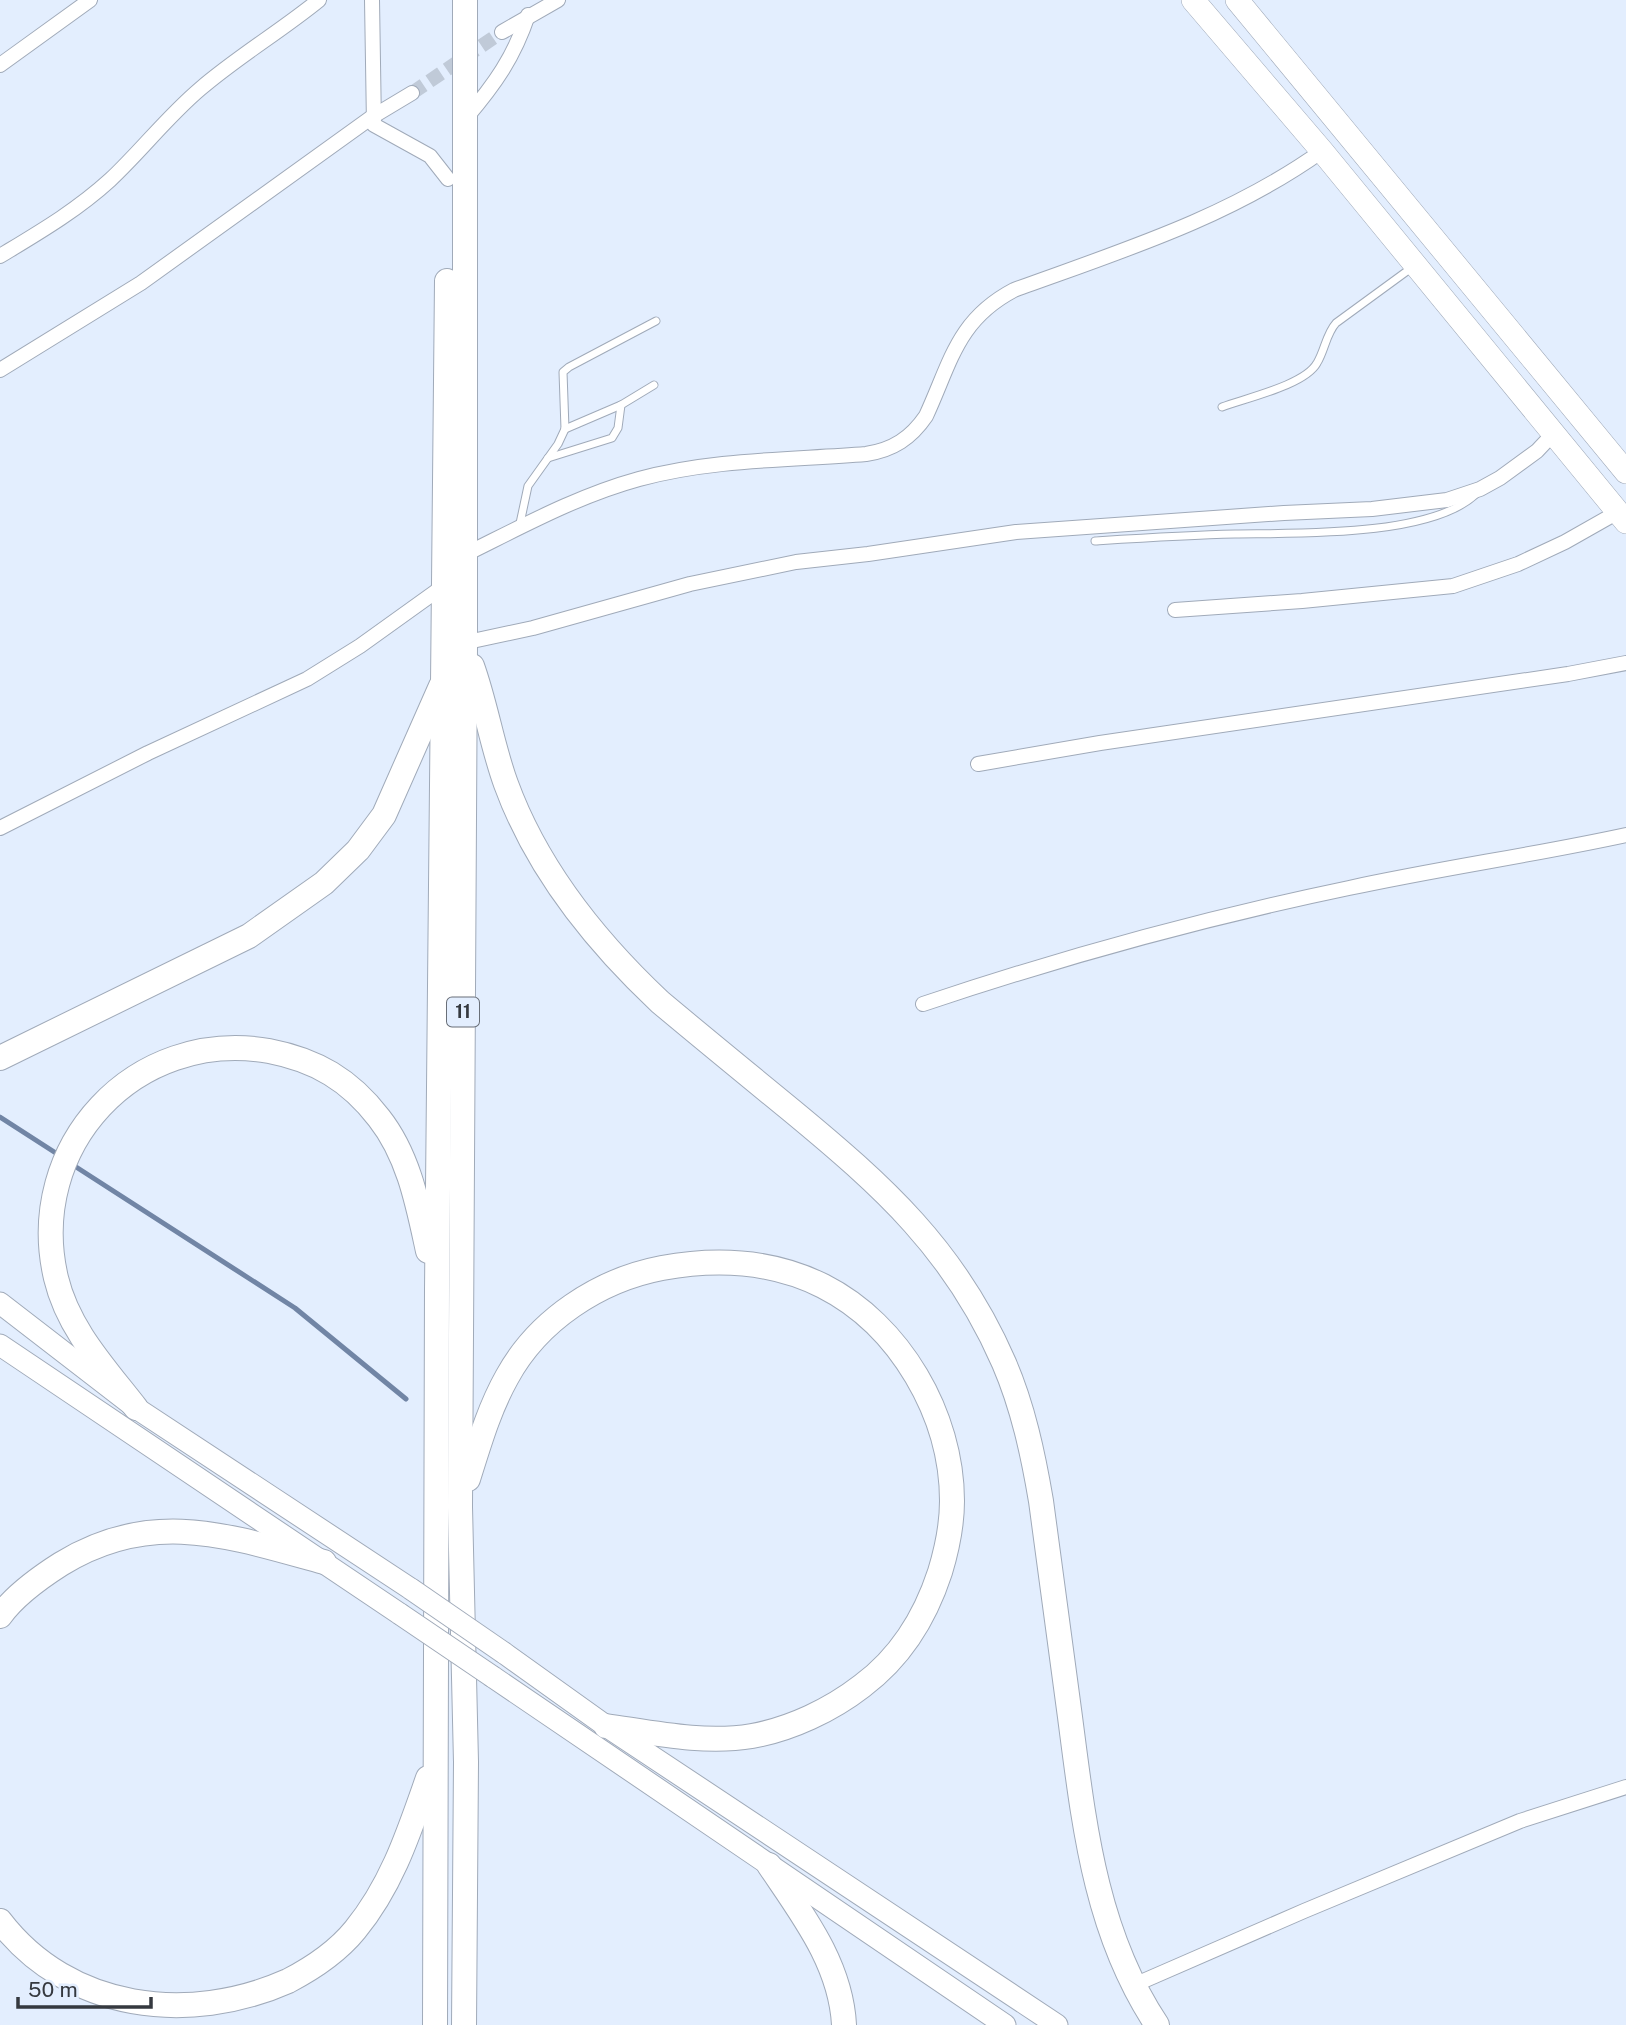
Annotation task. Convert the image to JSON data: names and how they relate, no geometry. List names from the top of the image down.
{
  "streets": {
    "highway": ["11"]
  },
  "scale_bar": "50 m"
}
